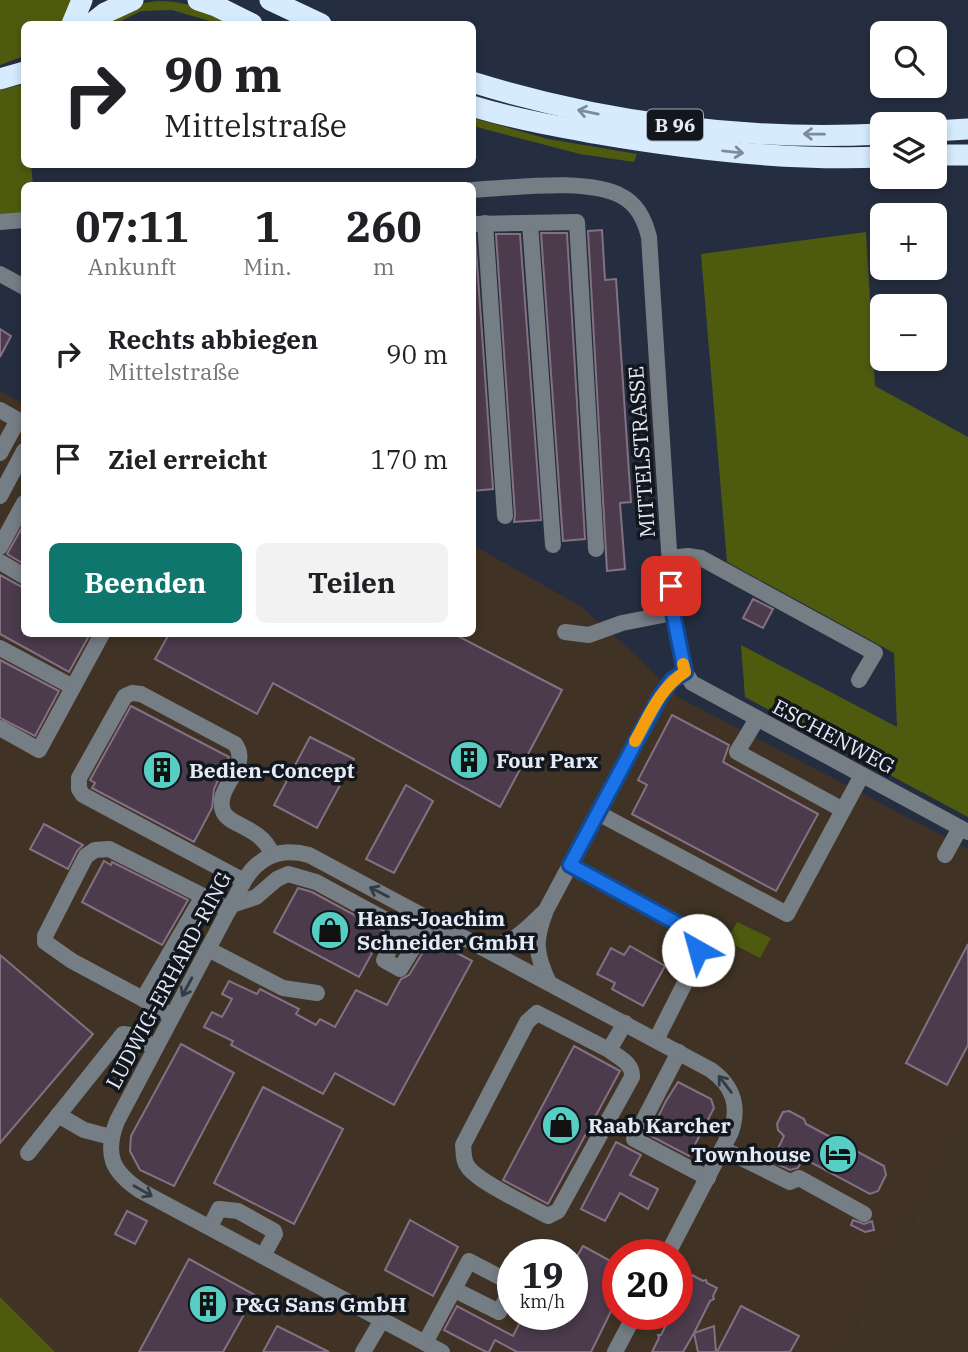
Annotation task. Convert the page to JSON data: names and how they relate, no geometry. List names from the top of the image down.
{
  "streets": {
    "highway": ["B 96"],
    "street": ["MITTELSTRASSE", "ESCHENWEG", "LUDWIG-ERHARD-RING"]
  },
  "crossings": [
    ["MITTELSTRASSE", "ESCHENWEG"]
  ],
  "places": {
    "building": ["Four Parx", "Bedien-Concept", "P&G Sans GmbH"],
    "shop": ["Hans-Joachim Schneider GmbH", "Raab Karcher"],
    "hotel": ["Townhouse"]
  },
  "page": {
    "map_buttons": ["+", "−"],
    "turn": ["90 m", "Mittelstraße"],
    "eta": [
      "07:11",
      "Ankunft",
      "1",
      "Min.",
      "260",
      "m"
    ],
    "list": [
      {
        "name": "Rechts abbiegen",
        "note": "Mittelstraße",
        "value": "90 m"
      },
      {
        "name": "Ziel erreicht",
        "value": "170 m"
      }
    ],
    "buttons": ["Beenden", "Teilen"],
    "speed": "19 km/h",
    "limit": "20"
  }
}
